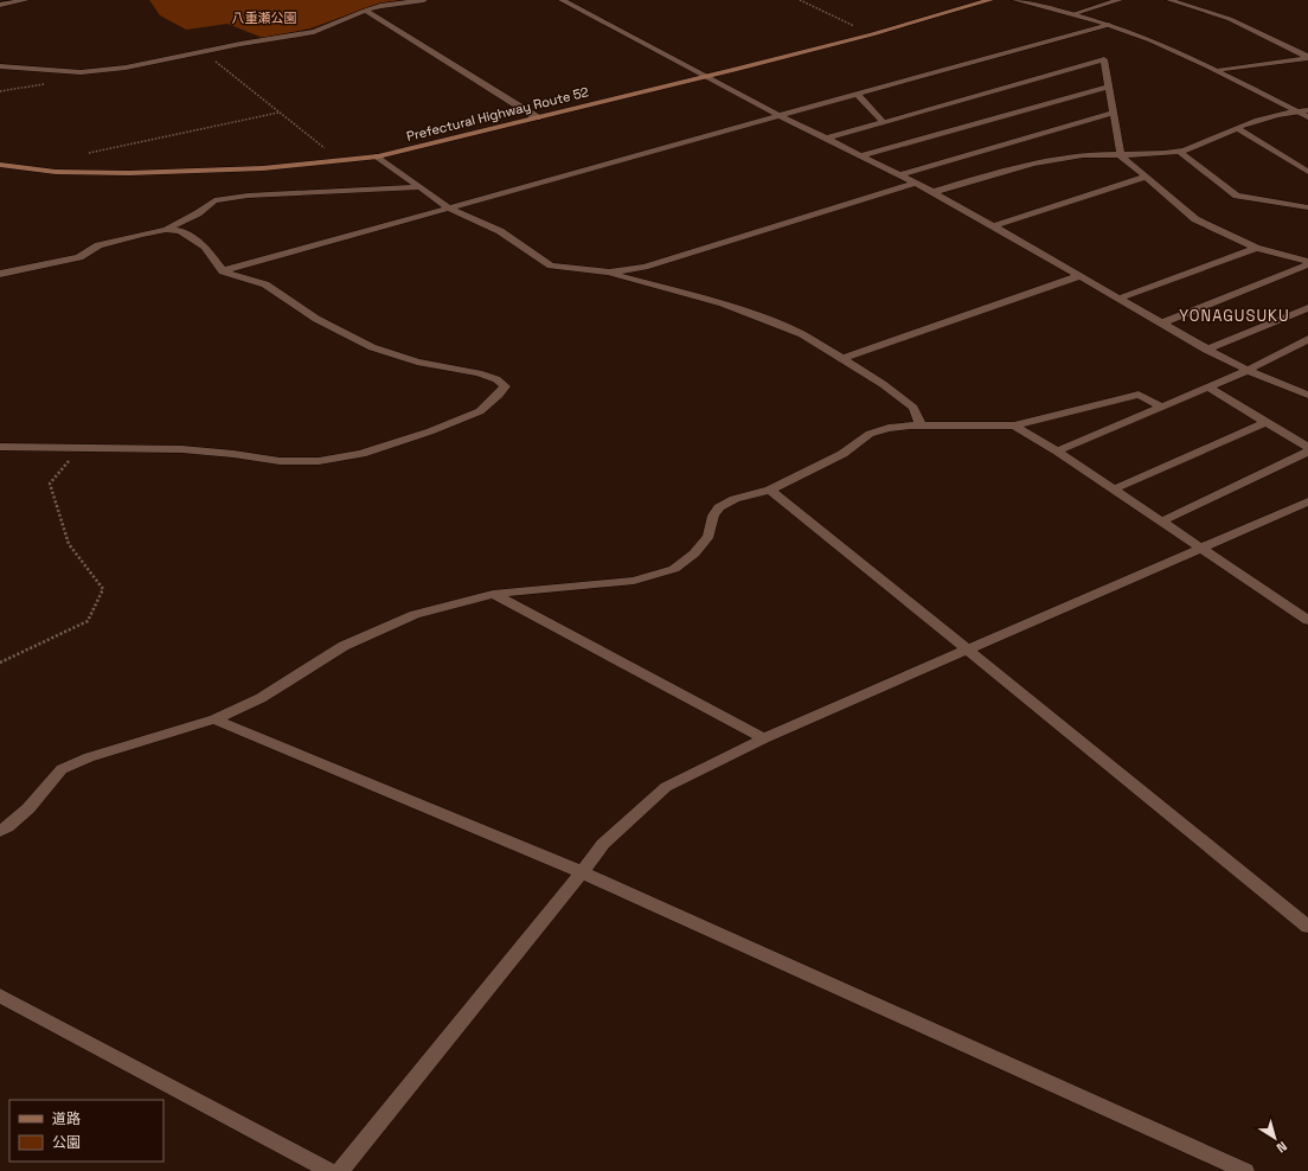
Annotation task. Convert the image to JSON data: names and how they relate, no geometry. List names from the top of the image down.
{
  "streets": {
    "main road": ["Prefectural Highway Route 52"]
  },
  "districts": ["YONAGUSUKU"],
  "parks": ["八重瀬公園"],
  "legend": ["道路", "公園"],
  "north": "bottom right"
}
